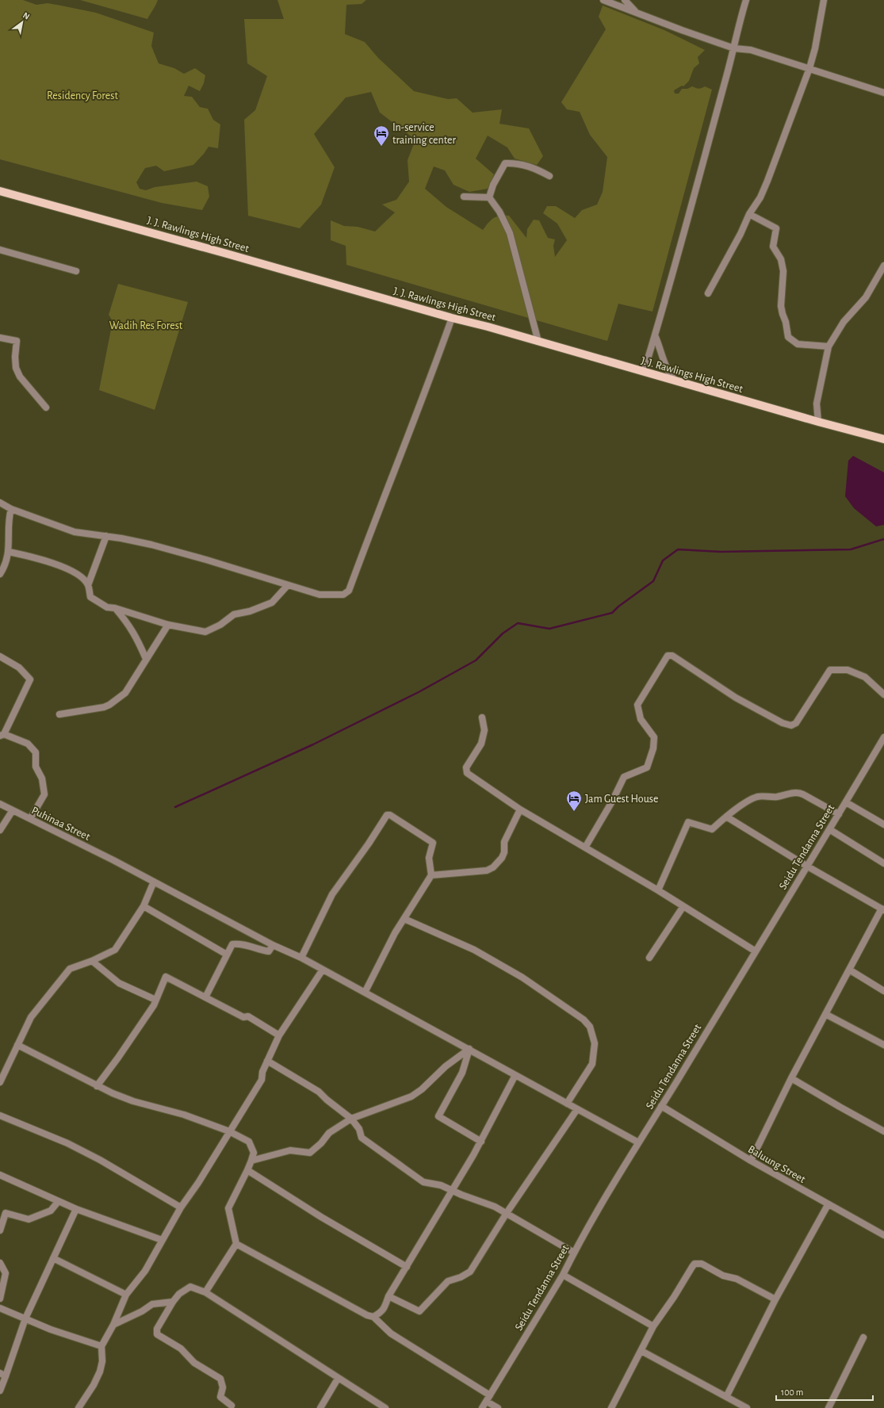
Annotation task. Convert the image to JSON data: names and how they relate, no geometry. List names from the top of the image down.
{
  "streets": {
    "main road": ["J. J. Rawlings High Street"],
    "street": ["Puhinaa Street", "Seidu Tendanna Street", "Baluung Street"]
  },
  "crossings": [
    ["Puhinaa Street", "Seidu Tendanna Street"],
    ["Seidu Tendanna Street", "Baluung Street"]
  ],
  "parks": ["Residency Forest", "Wadih Res Forest"],
  "places": {
    "hotel": ["In-service training center", "Jam Guest House"]
  },
  "scale_bar": "100 m",
  "north": "top right"
}
